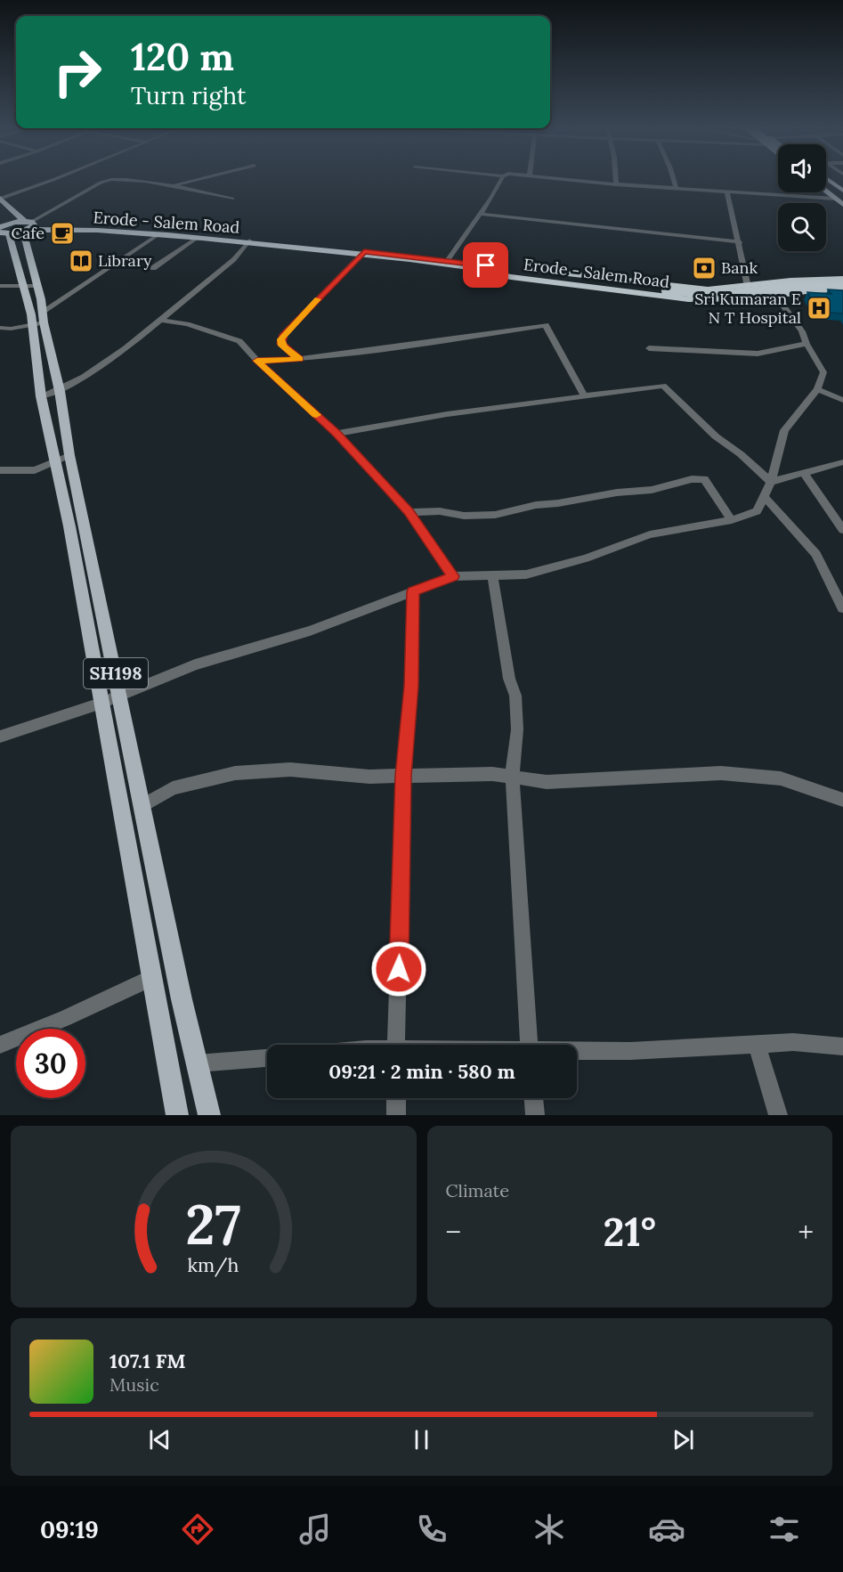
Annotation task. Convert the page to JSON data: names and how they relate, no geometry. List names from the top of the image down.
{
  "streets": {
    "highway": ["Erode - Salem Road"],
    "main road": ["SH198"]
  },
  "crossings": [
    ["Erode - Salem Road", "SH198"]
  ],
  "places": {
    "cafe": ["Cafe"],
    "library": ["Library"],
    "bank": ["Bank"],
    "hospital": ["Sri Kumaran E N T Hospital"]
  },
  "page": {
    "turn": ["120 m", "Turn right"],
    "limit": "30",
    "trip": "09:21 · 2 min · 580 m",
    "tile": "Climate",
    "heat": ["−", "21°", "+"],
    "song": ["107.1 FM", "Music"],
    "tabs": "09:19",
    "gauge": ["27", "km/h"]
  }
}
